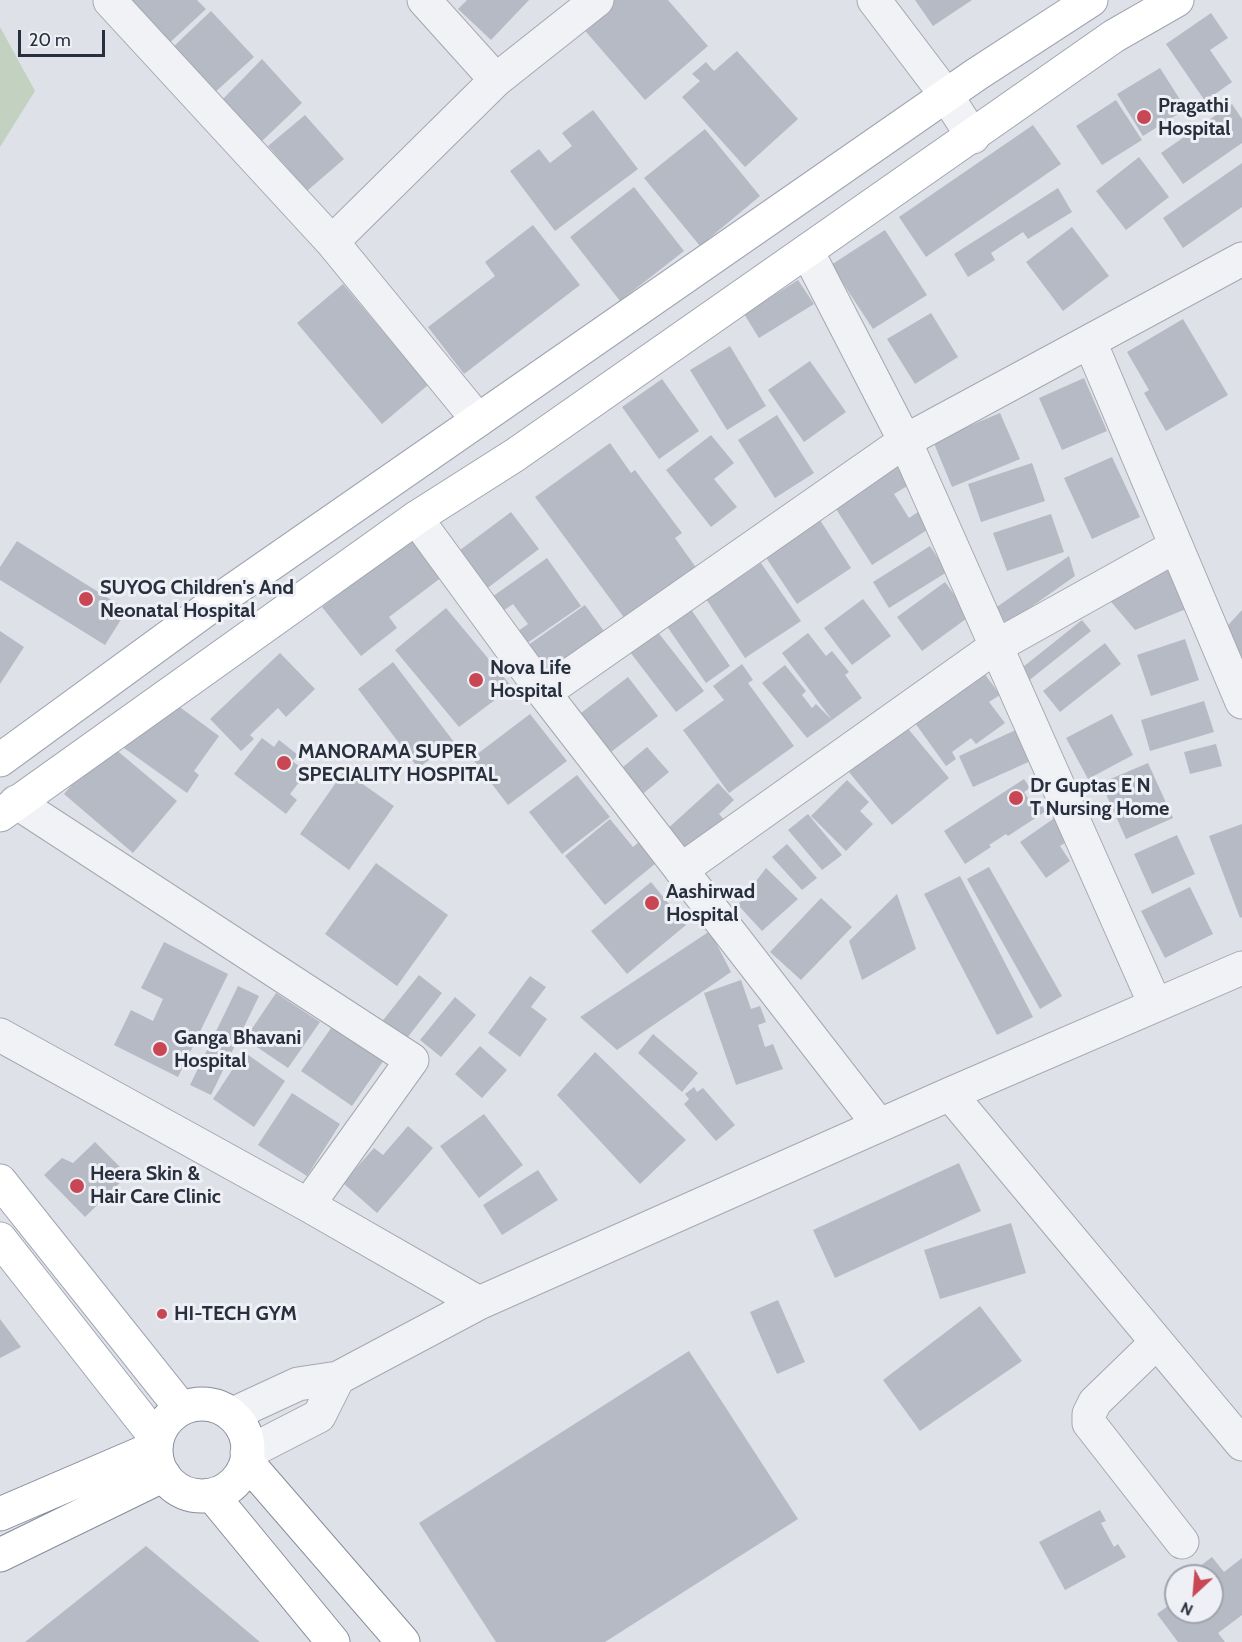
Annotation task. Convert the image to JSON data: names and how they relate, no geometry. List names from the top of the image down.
{
  "places": [
    "Pragathi Hospital",
    "SUYOG Children's And Neonatal Hospital",
    "Nova Life Hospital",
    "MANORAMA SUPER SPECIALITY HOSPITAL",
    "Dr Guptas E N T Nursing Home",
    "Aashirwad Hospital",
    "Ganga Bhavani Hospital",
    "Heera Skin & Hair Care Clinic",
    "HI-TECH GYM"
  ],
  "scale_bar": "20 m",
  "north": "bottom left"
}
